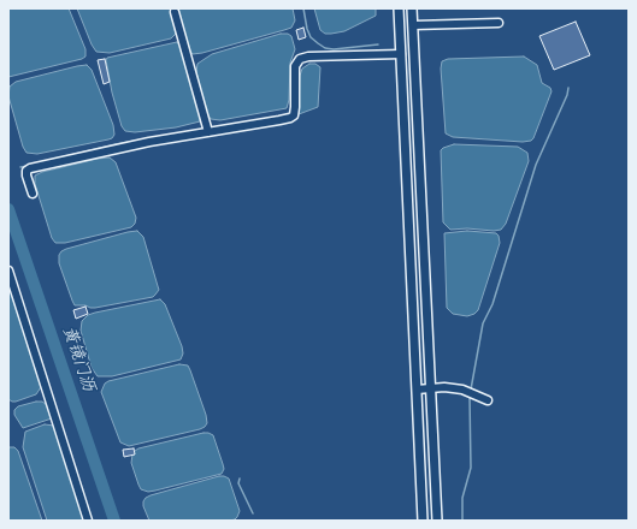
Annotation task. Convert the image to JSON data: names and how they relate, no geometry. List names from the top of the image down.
{
  "water": ["黄镜门沥"]
}
